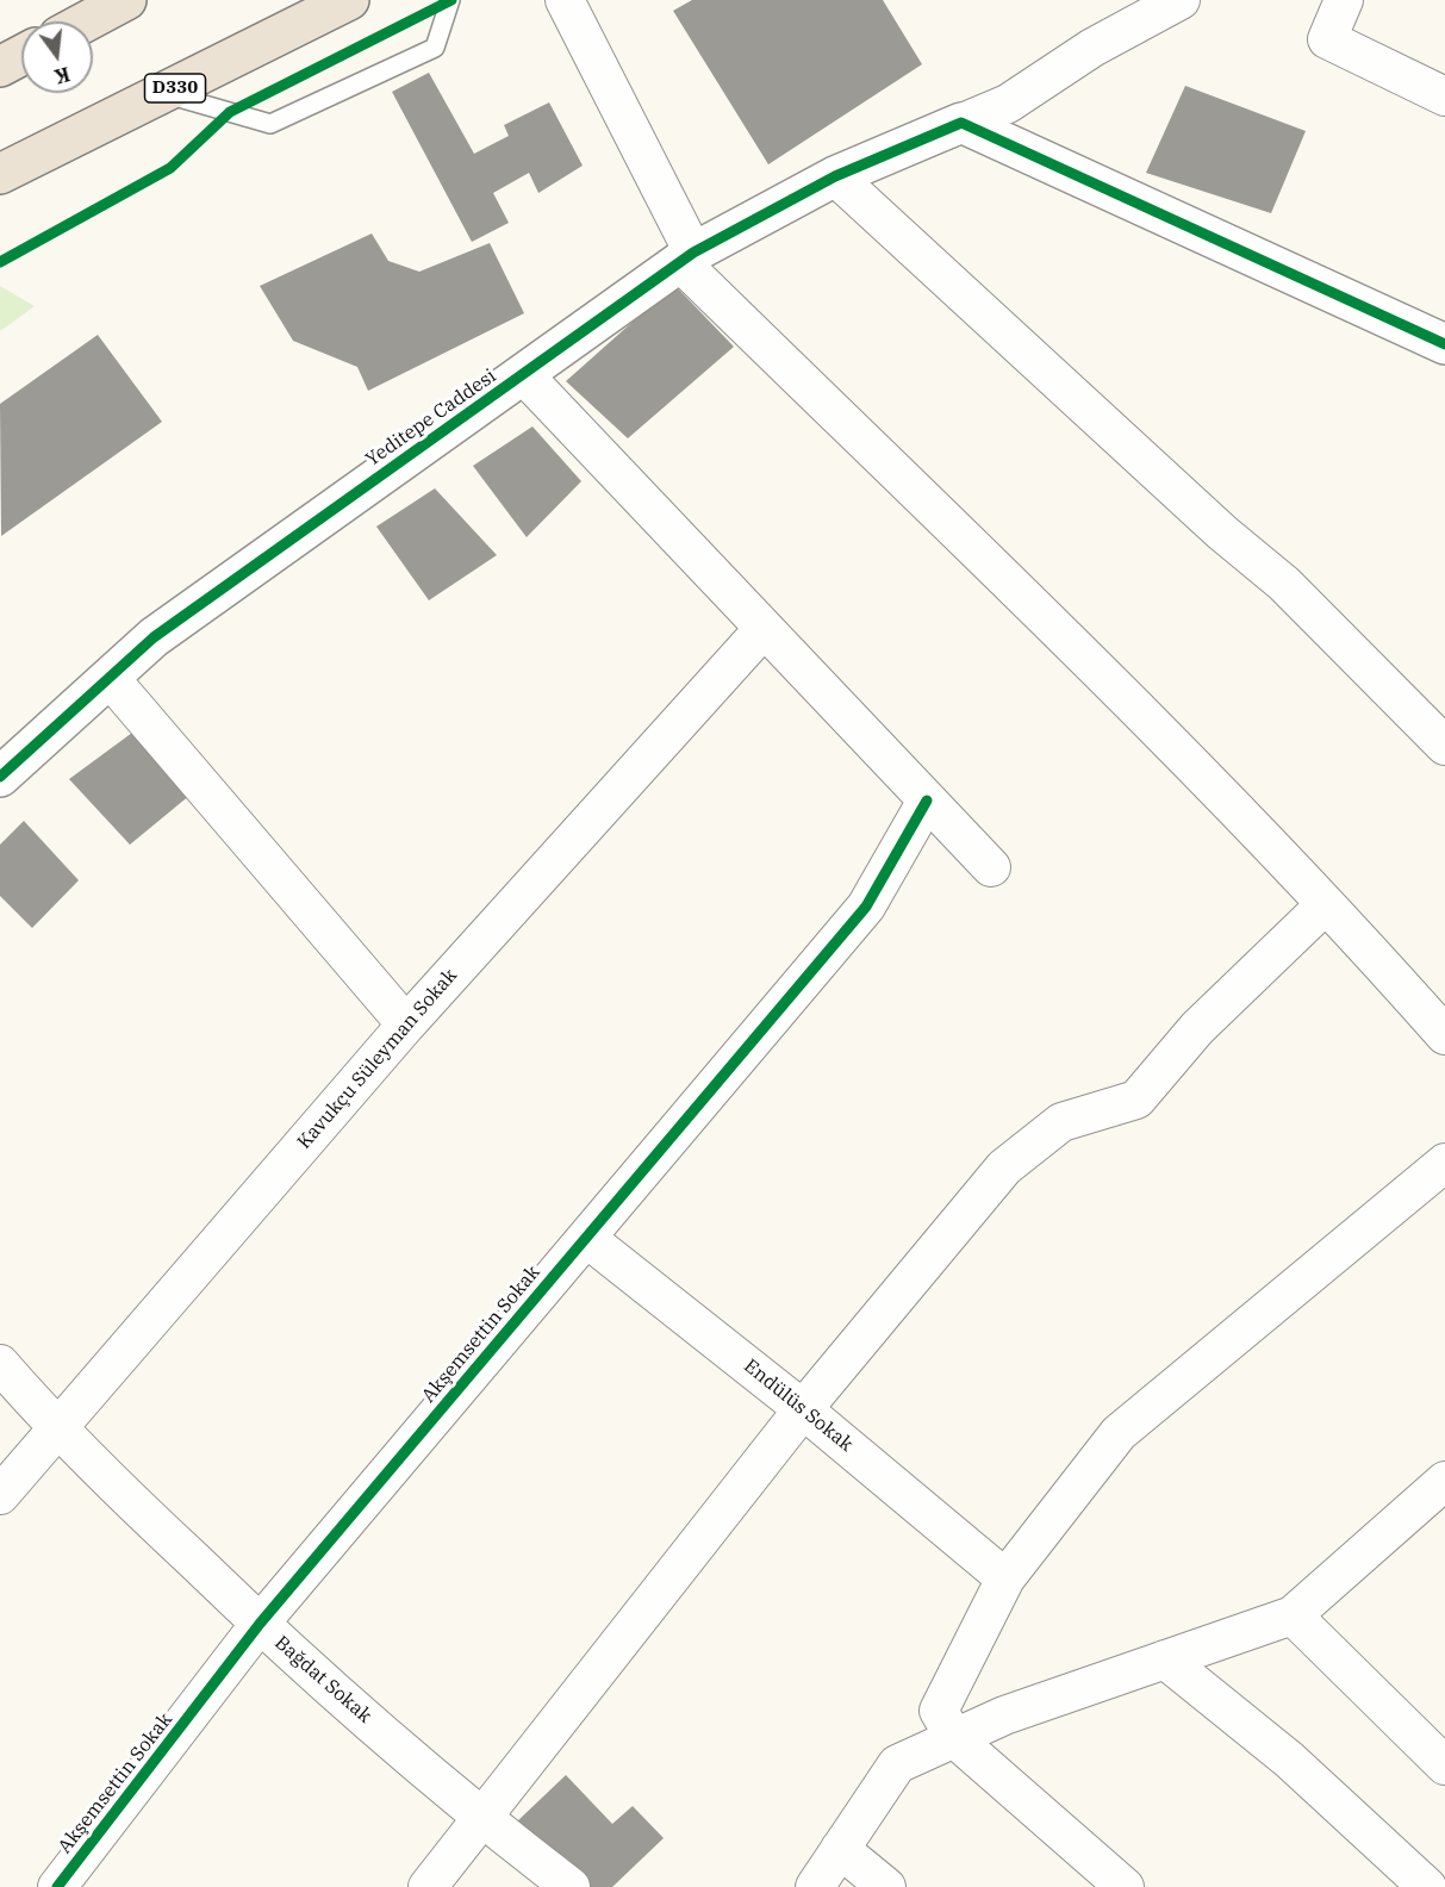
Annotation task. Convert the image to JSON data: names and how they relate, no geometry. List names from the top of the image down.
{
  "streets": {
    "highway": ["D330"],
    "street": [
      "Yeditepe Caddesi",
      "Kavukçu Süleyman Sokak",
      "Akşemsettin Sokak",
      "Endülüs Sokak",
      "Bağdat Sokak"
    ]
  },
  "crossings": [
    ["Kavukçu Süleyman Sokak", "Bağdat Sokak"],
    ["Akşemsettin Sokak", "Endülüs Sokak"],
    ["Akşemsettin Sokak", "Bağdat Sokak"]
  ],
  "north": "bottom"
}
